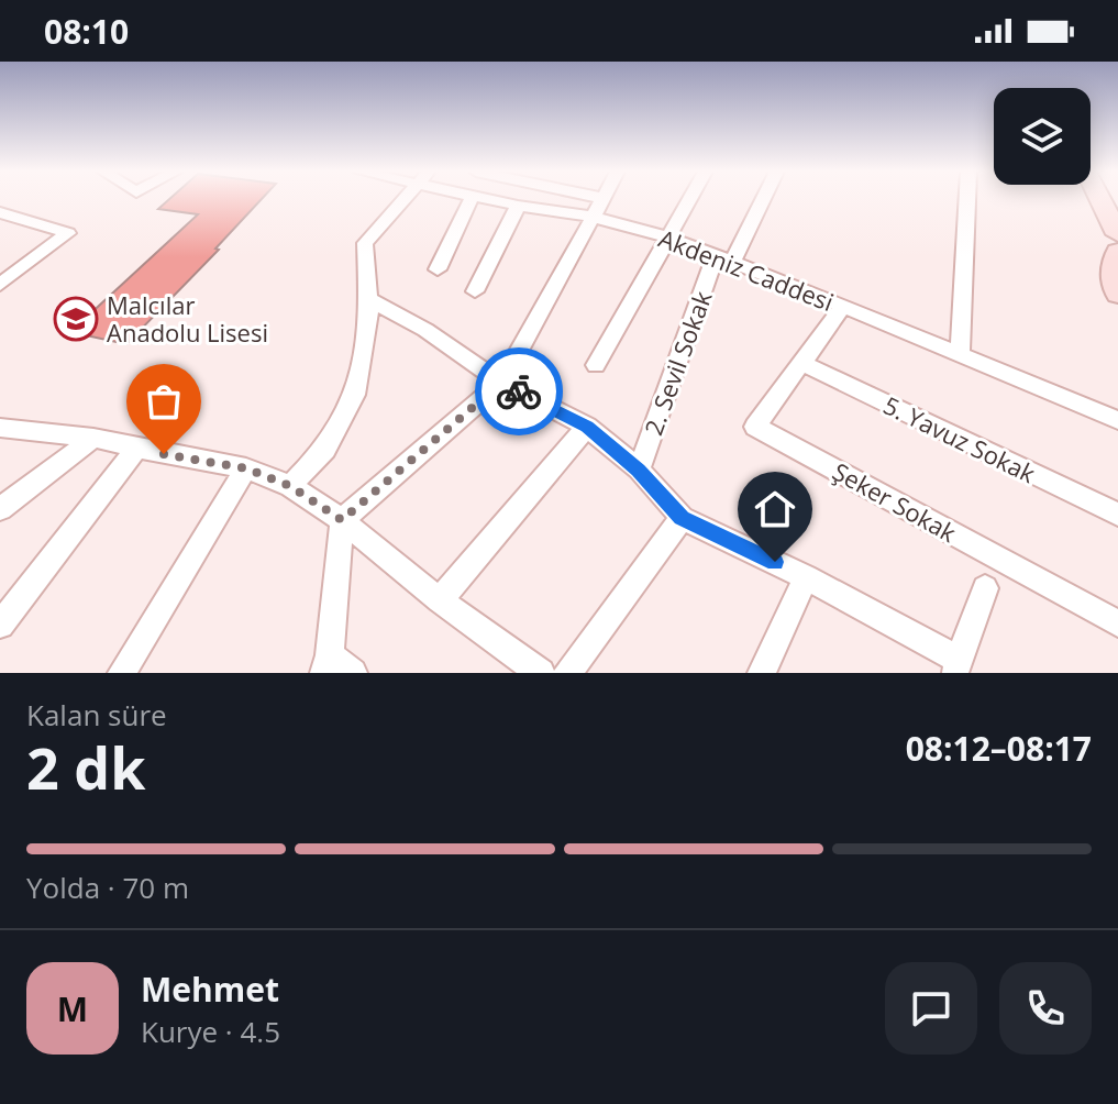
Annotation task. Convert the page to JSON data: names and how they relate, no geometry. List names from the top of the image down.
{
  "streets": {
    "street": [
      "Akdeniz Caddesi",
      "2. Sevil Sokak",
      "5. Yavuz Sokak",
      "Şeker Sokak"
    ]
  },
  "crossings": [
    ["Akdeniz Caddesi", "2. Sevil Sokak"],
    ["Akdeniz Caddesi", "Şeker Sokak"],
    ["5. Yavuz Sokak", "Şeker Sokak"]
  ],
  "places": {
    "school or university": ["Malcılar Anadolu Lisesi"]
  },
  "page": {
    "status": "08:10",
    "heading": ["2 dk", "Kalan süre", "08:12–08:17"],
    "panel": ["Mehmet", "Kurye · 4.5"],
    "bar": "Yolda · 70 m",
    "round": "M"
  }
}
